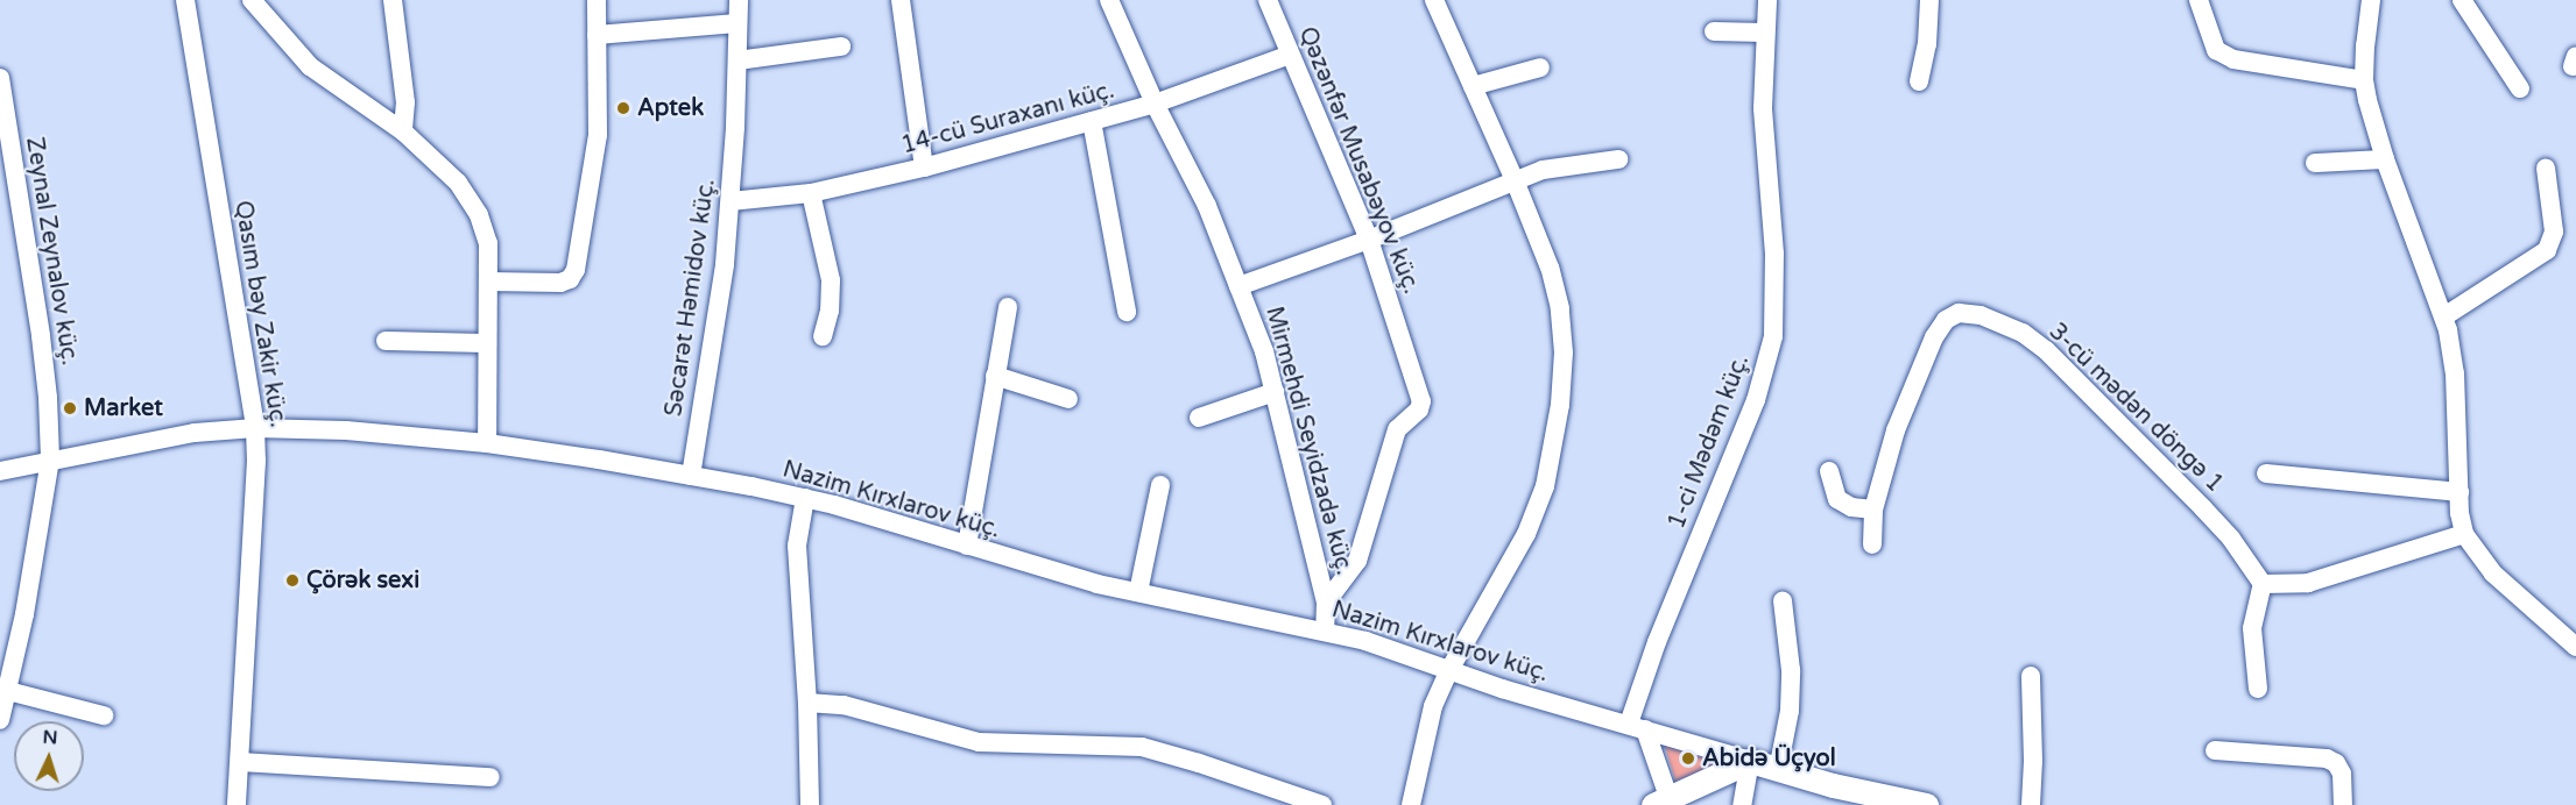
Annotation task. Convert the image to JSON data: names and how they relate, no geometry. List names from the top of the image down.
{
  "streets": {
    "street": [
      "14-cü Suraxanı küç.",
      "Qəzənfər Musabəyov küç.",
      "Zeynal Zeynalov küç.",
      "Səcarət Həmidov küç.",
      "Qasım bəy Zakir küç.",
      "3-cü mədən döngə 1",
      "Mirmehdi Seyidzadə küç.",
      "1-ci Mədəm küç.",
      "Nazim Kırxlarov küç."
    ]
  },
  "crossings": [
    ["14-cü Suraxanı küç.", "Qəzənfər Musabəyov küç."],
    ["14-cü Suraxanı küç.", "Səcarət Həmidov küç."],
    ["14-cü Suraxanı küç.", "Mirmehdi Seyidzadə küç."],
    ["Qəzənfər Musabəyov küç.", "Mirmehdi Seyidzadə küç."],
    ["Zeynal Zeynalov küç.", "Nazim Kırxlarov küç."],
    ["Səcarət Həmidov küç.", "Nazim Kırxlarov küç."],
    ["Qasım bəy Zakir küç.", "Nazim Kırxlarov küç."],
    ["Mirmehdi Seyidzadə küç.", "Nazim Kırxlarov küç."],
    ["1-ci Mədəm küç.", "Nazim Kırxlarov küç."]
  ],
  "places": [
    "Aptek",
    "Market",
    "Çörək sexi",
    "Abidə Üçyol"
  ],
  "north": "top"
}
